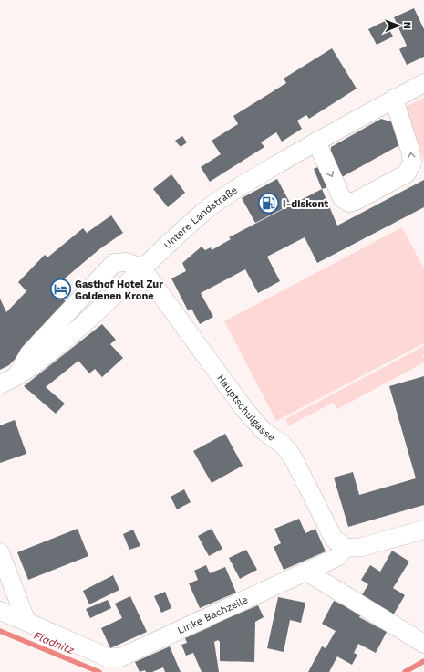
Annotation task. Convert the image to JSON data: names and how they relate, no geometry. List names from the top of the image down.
{
  "streets": {
    "street": ["Untere Landstraße", "Hauptschulgasse", "Linke Bachzeile"]
  },
  "crossings": [
    ["Untere Landstraße", "Hauptschulgasse"],
    ["Hauptschulgasse", "Linke Bachzeile"]
  ],
  "water": ["Fladnitz"],
  "places": {
    "fuel station": ["I-diskont"],
    "hotel": ["Gasthof Hotel Zur Goldenen Krone"]
  },
  "north": "right"
}
